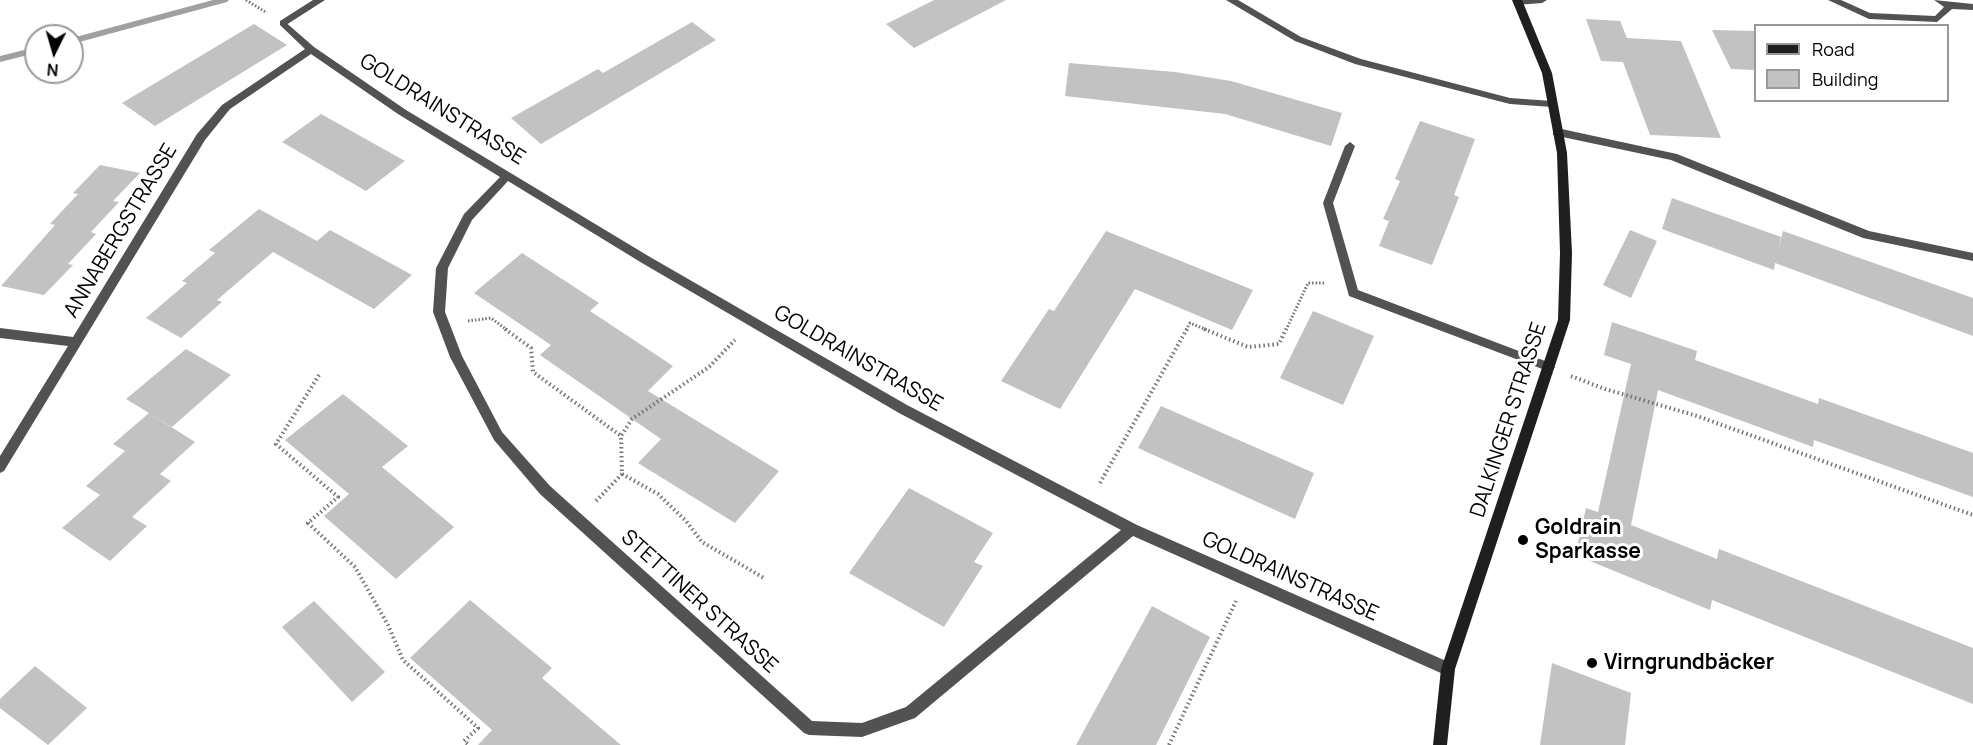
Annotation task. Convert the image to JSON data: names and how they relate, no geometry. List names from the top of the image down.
{
  "streets": {
    "street": [
      "GOLDRAINSTRASSE",
      "ANNABERGSTRASSE",
      "DALKINGER STRASSE",
      "STETTINER STRASSE"
    ]
  },
  "crossings": [
    ["GOLDRAINSTRASSE", "ANNABERGSTRASSE"],
    ["GOLDRAINSTRASSE", "DALKINGER STRASSE"],
    ["GOLDRAINSTRASSE", "STETTINER STRASSE"]
  ],
  "places": ["Goldrain Sparkasse", "Virngrundbäcker"],
  "legend": ["Road", "Building"],
  "north": "bottom"
}
